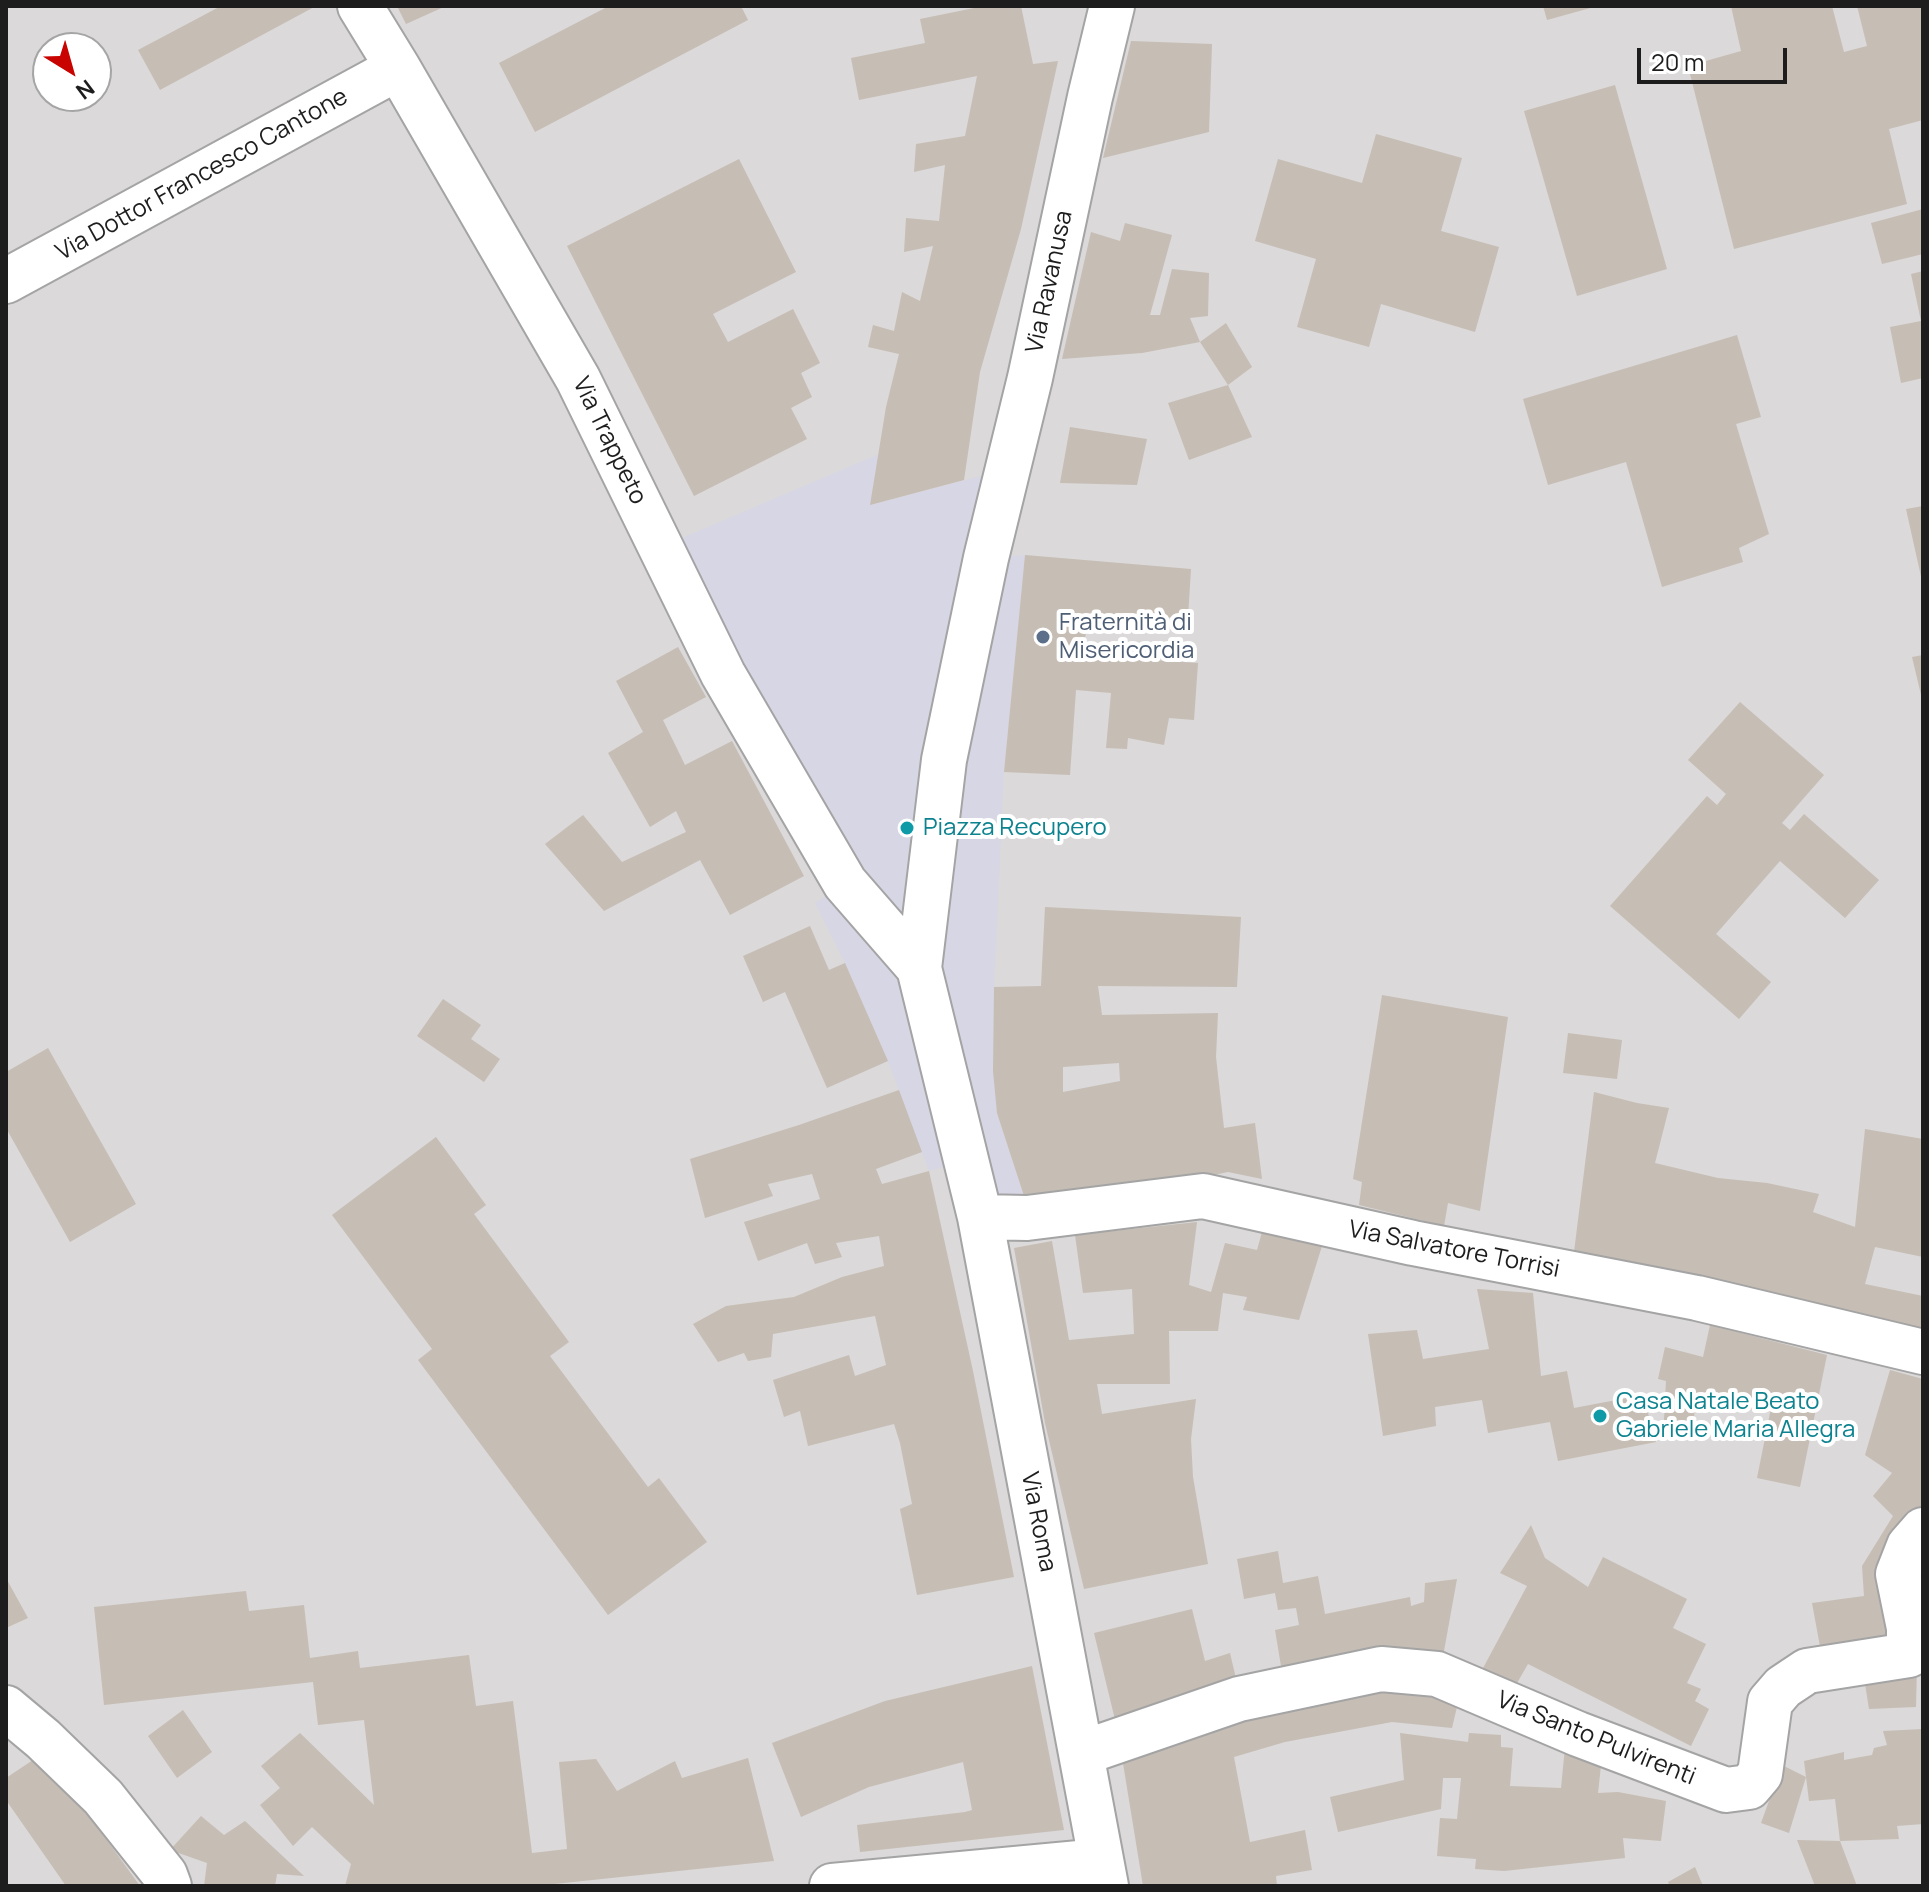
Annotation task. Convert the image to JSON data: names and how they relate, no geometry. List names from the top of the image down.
{
  "streets": {
    "street": [
      "Via Dottor Francesco Cantone",
      "Via Ravanusa",
      "Via Trappeto",
      "Via Salvatore Torrisi",
      "Via Roma",
      "Via Santo Pulvirenti"
    ]
  },
  "crossings": [
    ["Via Dottor Francesco Cantone", "Via Trappeto"],
    ["Via Ravanusa", "Via Trappeto"],
    ["Via Ravanusa", "Via Roma"],
    ["Via Trappeto", "Via Roma"],
    ["Via Salvatore Torrisi", "Via Roma"],
    ["Via Roma", "Via Santo Pulvirenti"]
  ],
  "places": ["Fraternità di Misericordia", "Piazza Recupero", "Casa Natale Beato Gabriele Maria Allegra"],
  "scale_bar": "20 m",
  "north": "bottom right"
}
